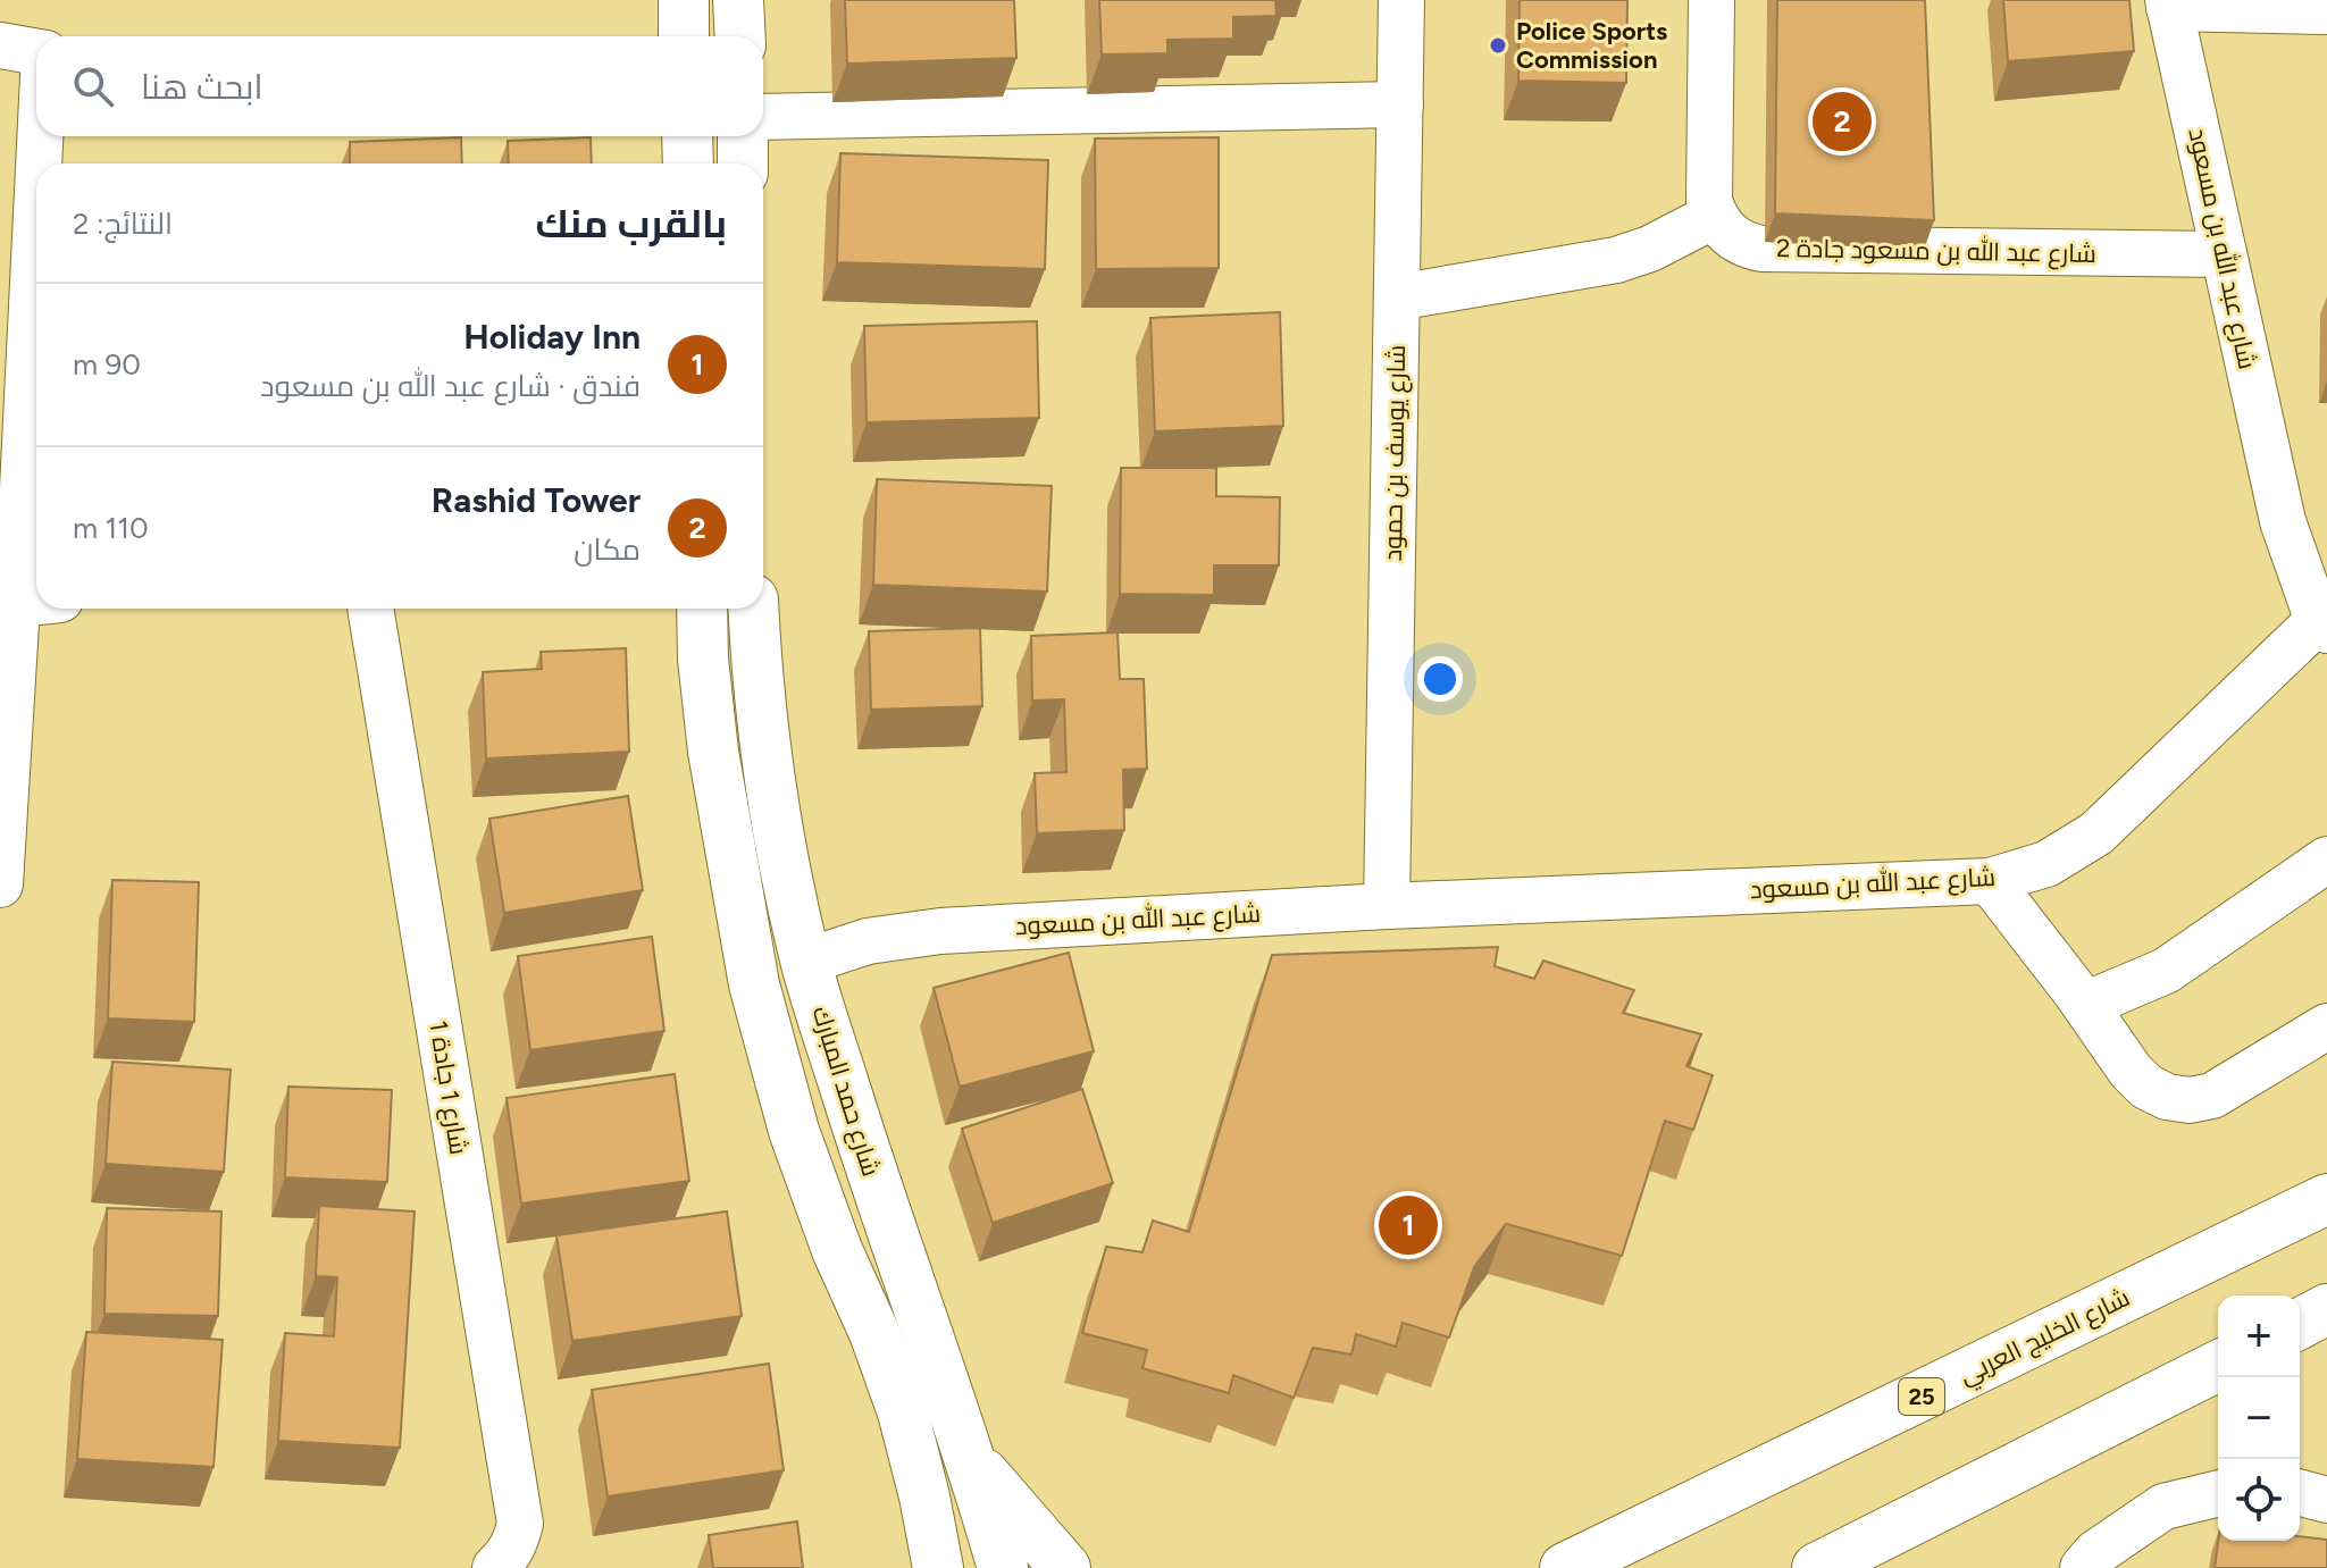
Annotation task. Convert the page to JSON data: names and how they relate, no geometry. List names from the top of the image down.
{
  "streets": {
    "main road": ["شارع حمد المبارك", "شارع الخليج العربي", "25"],
    "street": [
      "شارع عبد الله بن مسعود",
      "شارع عبد الله بن مسعود جادة 2",
      "شارع يوسف بن حمود",
      "شارع 1 جادة 1"
    ]
  },
  "crossings": [
    ["شارع عبد الله بن مسعود", "شارع عبد الله بن مسعود جادة 2"],
    ["شارع عبد الله بن مسعود", "شارع يوسف بن حمود"],
    ["شارع عبد الله بن مسعود", "شارع حمد المبارك"]
  ],
  "places": ["Police Sports Commission"],
  "page": {
    "search": "ابحث هنا",
    "pins": ["2", "1"],
    "heading": ["بالقرب منك", "النتائج: 2"],
    "list": [
      {
        "mark": "1",
        "name": "Holiday Inn",
        "note": "فندق · شارع عبد الله بن مسعود",
        "value": "90 m"
      },
      {
        "mark": "2",
        "name": "Rashid Tower",
        "note": "مكان",
        "value": "110 m"
      }
    ],
    "map_buttons": ["+", "−"]
  }
}
